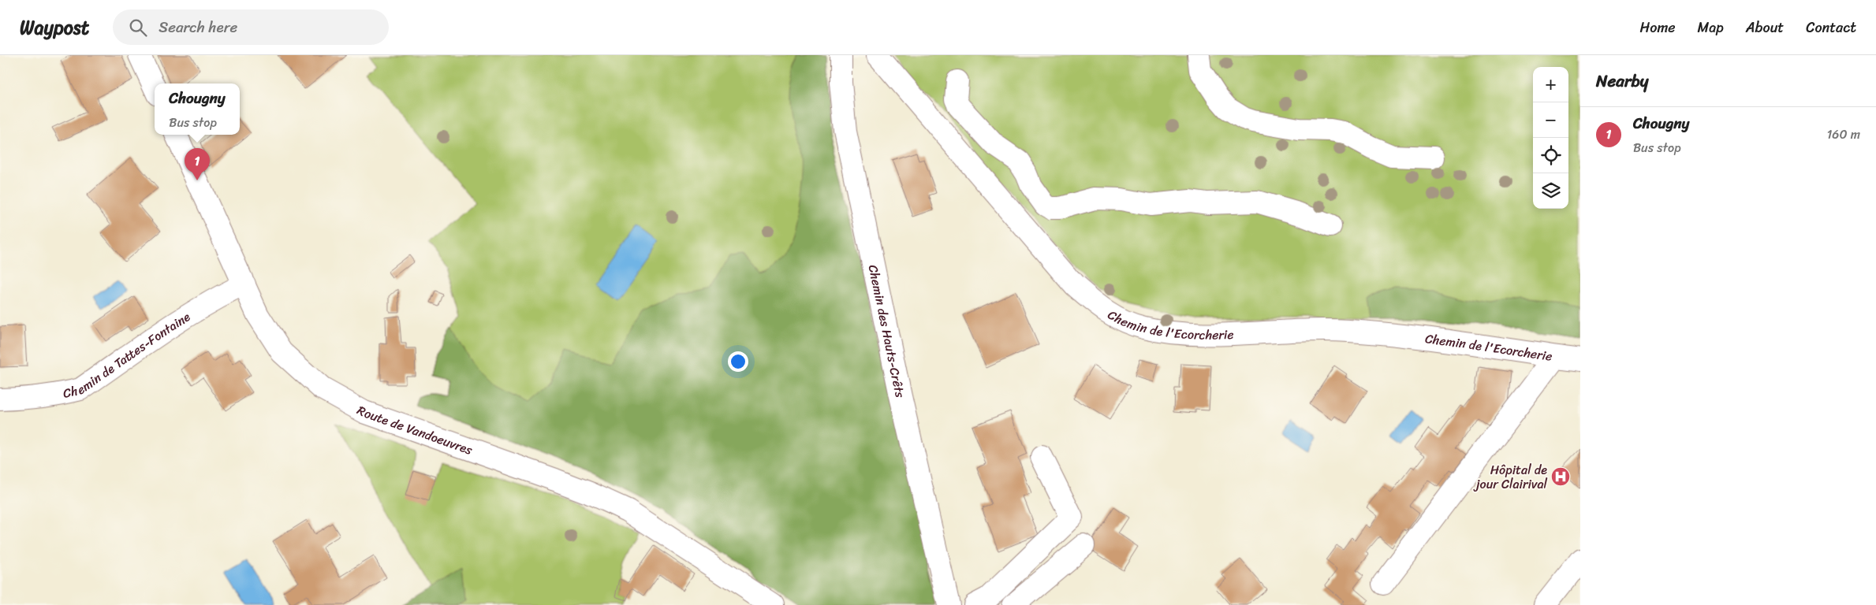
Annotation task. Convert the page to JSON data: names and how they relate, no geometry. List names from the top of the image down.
{
  "streets": {
    "street": [
      "Chemin de l'Ecorcherie",
      "Chemin des Hauts-Crêts",
      "Chemin de Tattes-Fontaine",
      "Route de Vandoeuvres"
    ]
  },
  "crossings": [
    ["Chemin de Tattes-Fontaine", "Route de Vandoeuvres"]
  ],
  "places": {
    "hospital": ["Hôpital de jour Clairival"]
  },
  "page": {
    "header": "Waypost",
    "search": "Search here",
    "nav": [
      "Home",
      "Map",
      "About",
      "Contact"
    ],
    "heading": "Nearby",
    "map_buttons": ["+", "−"],
    "popup": ["Chougny", "Bus stop"],
    "list": [
      {
        "mark": "1",
        "name": "Chougny",
        "note": "Bus stop",
        "value": "160 m"
      }
    ],
    "pins": "1"
  }
}
